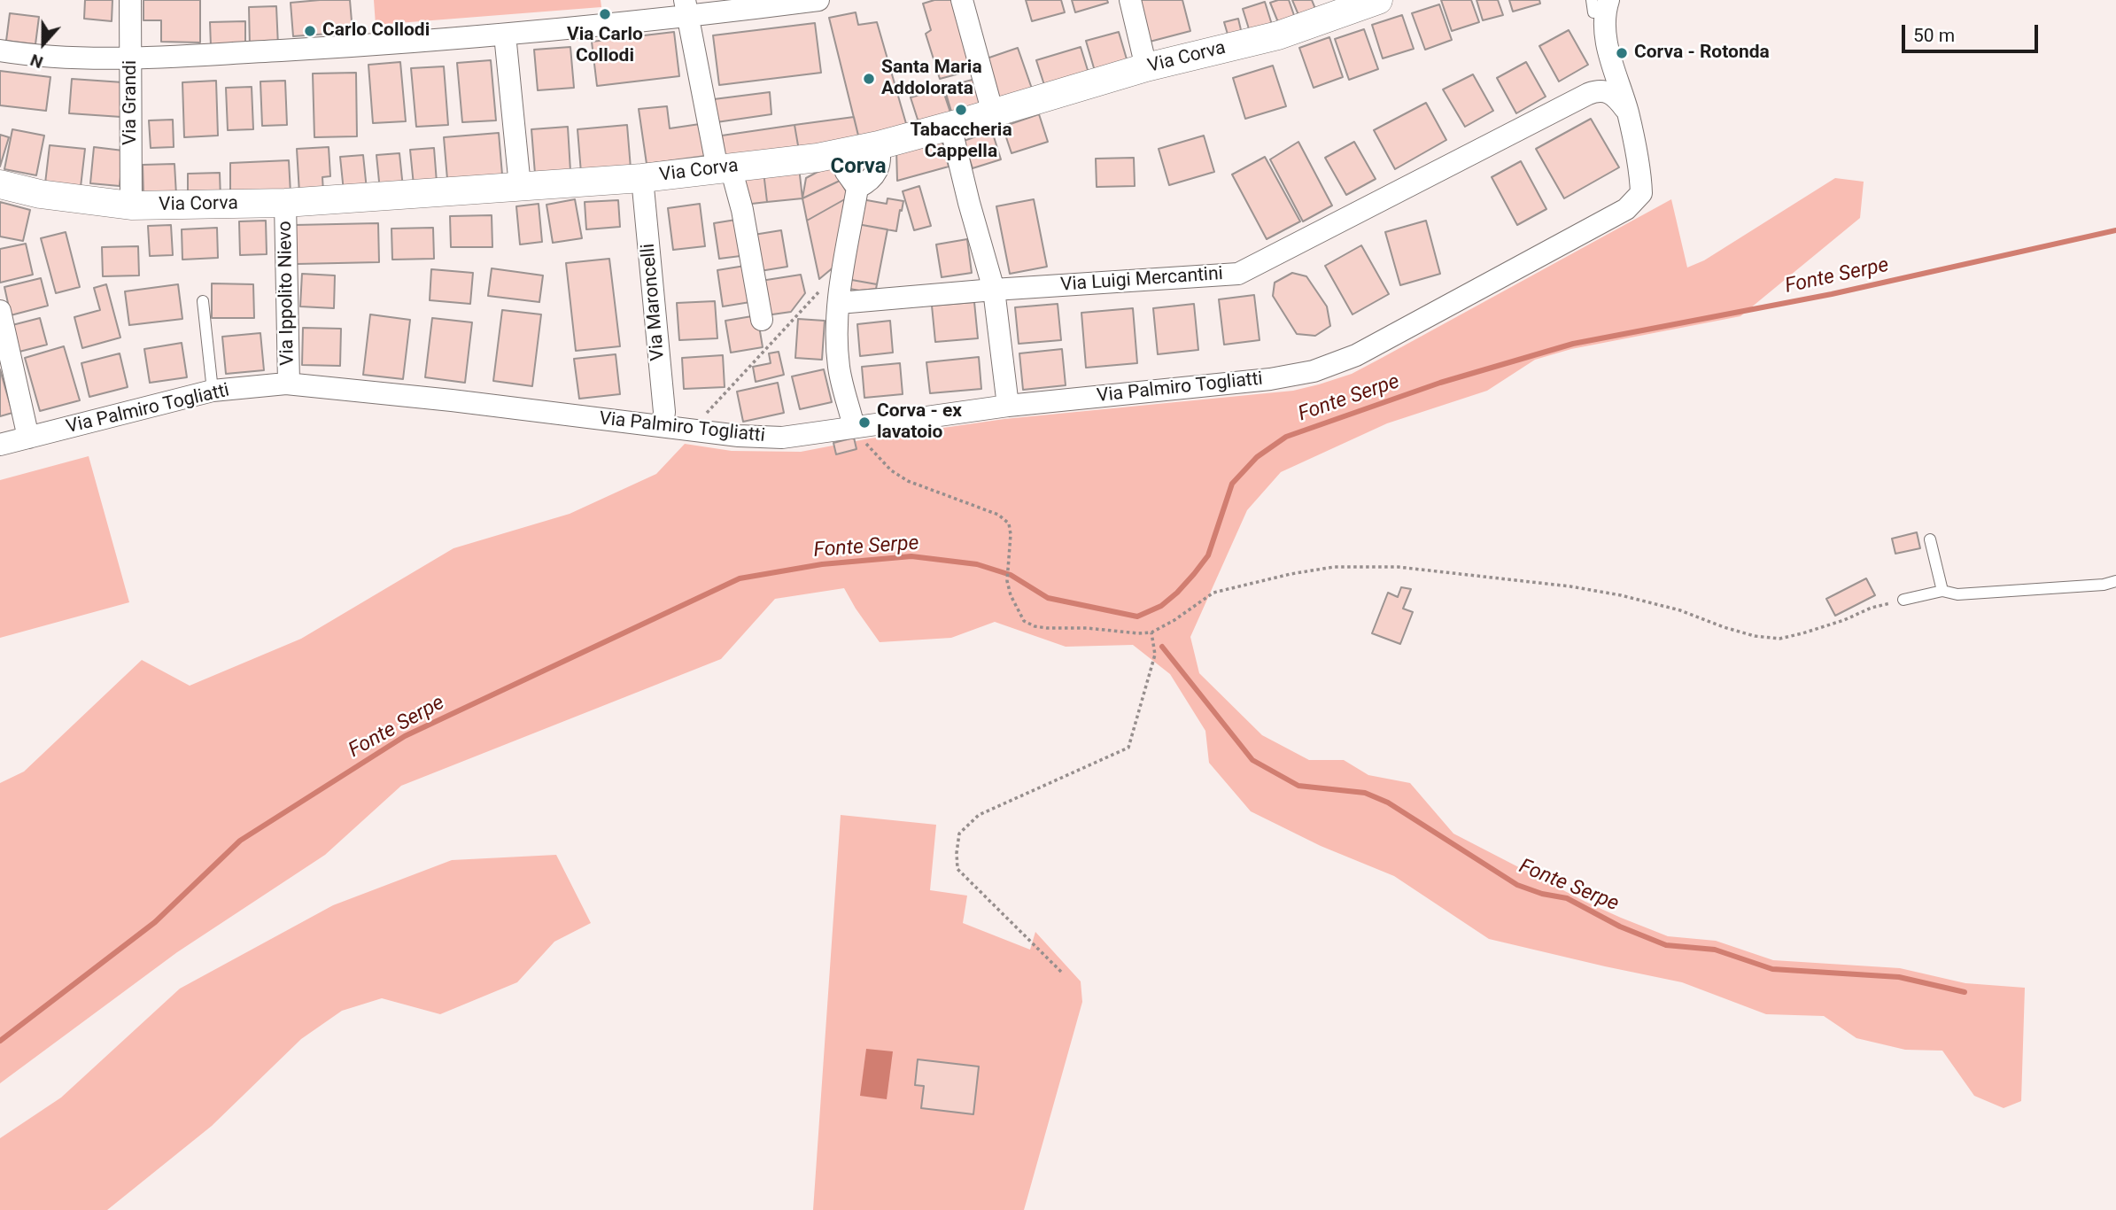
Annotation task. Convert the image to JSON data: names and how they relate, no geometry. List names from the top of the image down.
{
  "streets": {
    "street": [
      "Via Corva",
      "Via Grandi",
      "Via Luigi Mercantini",
      "Via Ippolito Nievo",
      "Via Maroncelli",
      "Via Palmiro Togliatti"
    ]
  },
  "crossings": [
    ["Via Corva", "Via Grandi"],
    ["Via Corva", "Via Ippolito Nievo"],
    ["Via Corva", "Via Maroncelli"],
    ["Via Ippolito Nievo", "Via Palmiro Togliatti"],
    ["Via Maroncelli", "Via Palmiro Togliatti"]
  ],
  "districts": ["Corva"],
  "water": ["Fonte Serpe"],
  "places": [
    "Via Carlo Collodi",
    "Carlo Collodi",
    "Corva - Rotonda",
    "Santa Maria Addolorata",
    "Tabaccheria Cappella",
    "Corva - ex lavatoio"
  ],
  "scale_bar": "50 m",
  "north": "bottom"
}
